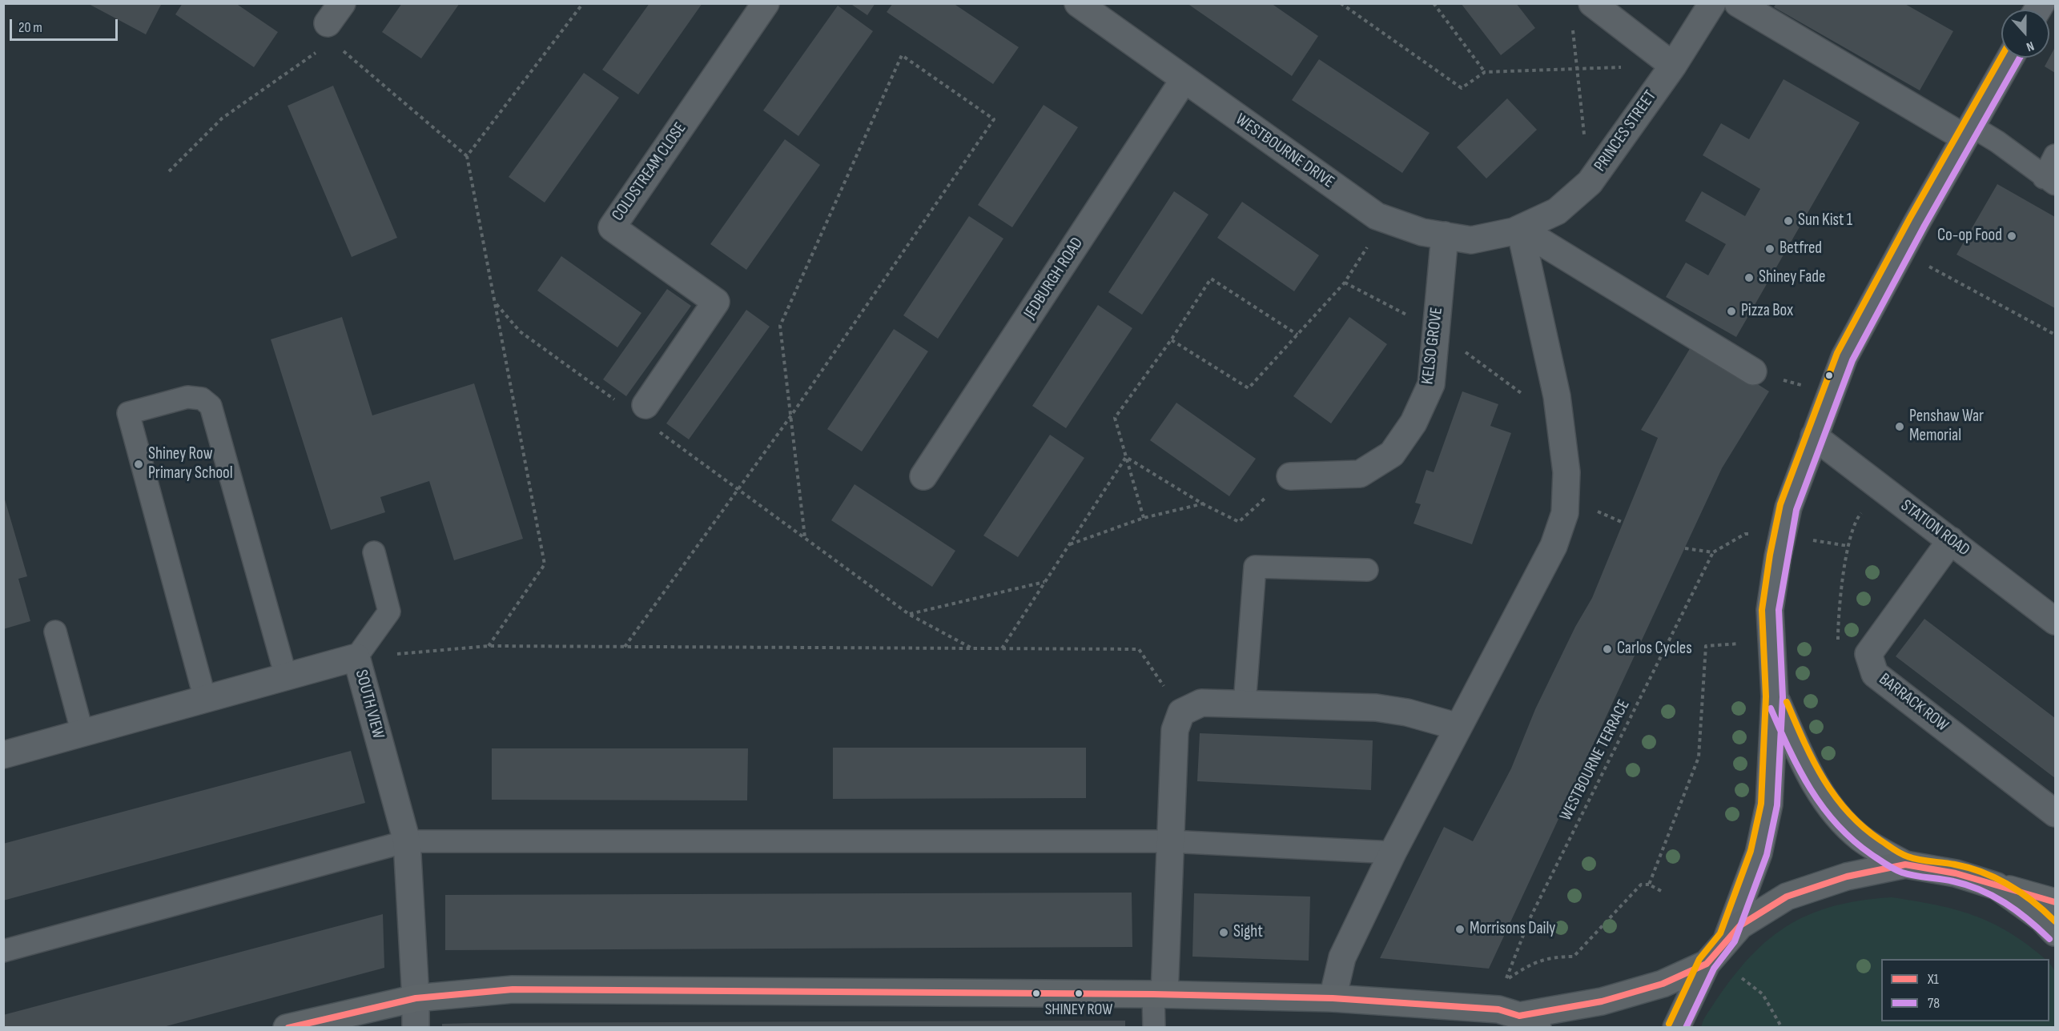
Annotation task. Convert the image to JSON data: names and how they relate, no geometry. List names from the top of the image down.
{
  "streets": {
    "street": [
      "PRINCES STREET",
      "WESTBOURNE DRIVE",
      "COLDSTREAM CLOSE",
      "JEDBURGH ROAD",
      "KELSO GROVE",
      "STATION ROAD",
      "BARRACK ROW",
      "SOUTH VIEW"
    ],
    "path": ["WESTBOURNE TERRACE"]
  },
  "crossings": [
    ["PRINCES STREET", "WESTBOURNE DRIVE"],
    ["WESTBOURNE DRIVE", "JEDBURGH ROAD"],
    ["WESTBOURNE DRIVE", "KELSO GROVE"],
    ["STATION ROAD", "BARRACK ROW"]
  ],
  "places": [
    "Sun Kist 1",
    "Co-op Food",
    "Betfred",
    "Shiney Fade",
    "Pizza Box",
    "Penshaw War Memorial",
    "Shiney Row Primary School",
    "Carlos Cycles",
    "Morrisons Daily",
    "Sight",
    "SHINEY ROW"
  ],
  "lines": ["transit line 78", "transit line X1"],
  "legend": ["X1", "78"],
  "scale_bar": "20 m",
  "north": "bottom"
}
